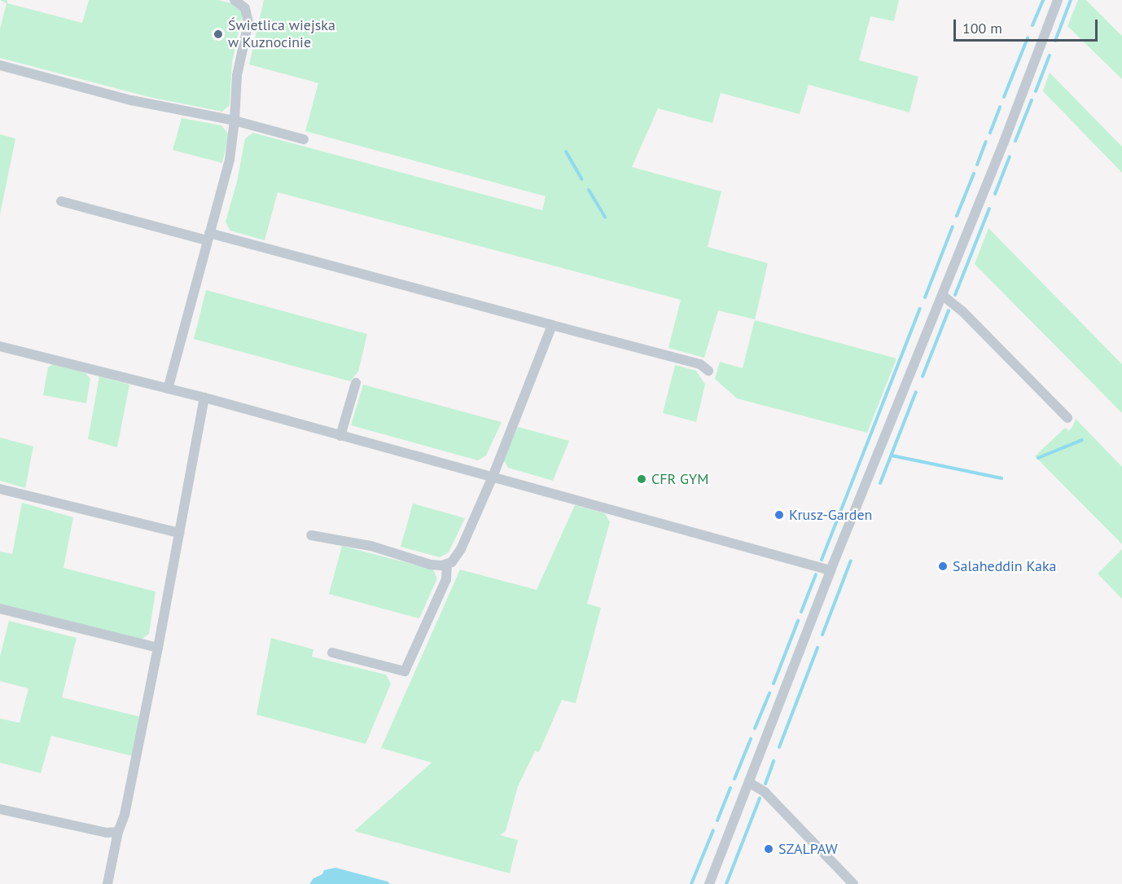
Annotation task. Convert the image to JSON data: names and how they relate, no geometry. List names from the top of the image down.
{
  "places": [
    "Świetlica wiejska w Kuznocinie",
    "CFR GYM",
    "Krusz-Garden",
    "Salaheddin Kaka",
    "SZALPAW"
  ],
  "scale_bar": "100 m"
}
